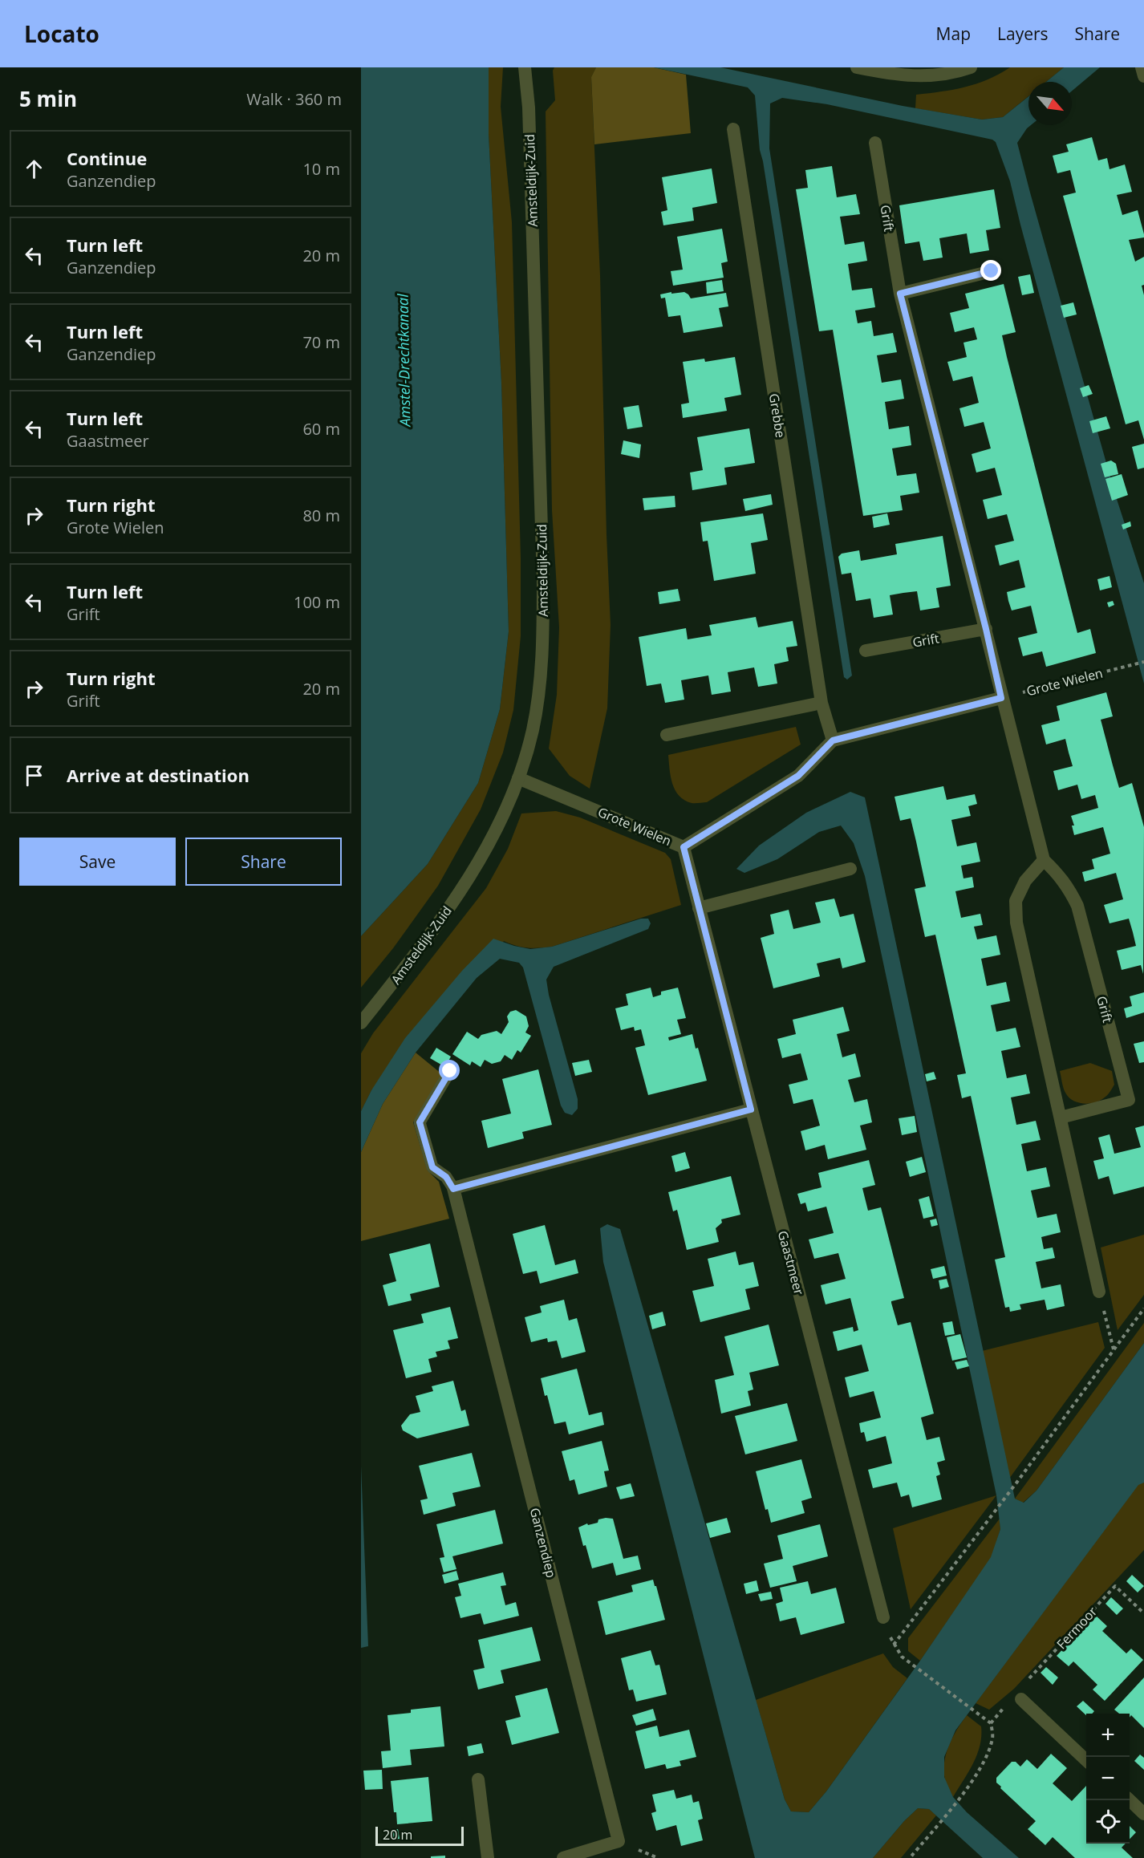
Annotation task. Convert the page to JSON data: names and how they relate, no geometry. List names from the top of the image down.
{
  "streets": {
    "street": [
      "Amsteldijk-Zuid",
      "Grift",
      "Grebbe",
      "Grote Wielen",
      "Gaastmeer",
      "Ganzendiep"
    ],
    "path": ["Fermoor"]
  },
  "crossings": [
    ["Amsteldijk-Zuid", "Grote Wielen"],
    ["Grift", "Grote Wielen"],
    ["Grebbe", "Grote Wielen"],
    ["Grote Wielen", "Gaastmeer"]
  ],
  "water": ["Amstel-Drechtkanaal"],
  "scale_bar": "20 m",
  "north": "bottom right",
  "page": {
    "header": "Locato",
    "nav": ["Map", "Layers", "Share"],
    "heading": ["5 min", "Walk · 360 m"],
    "list": [
      ["Continue", "Ganzendiep", "10 m"],
      ["Turn left", "Ganzendiep", "20 m"],
      ["Turn left", "Ganzendiep", "70 m"],
      ["Turn left", "Gaastmeer", "60 m"],
      ["Turn right", "Grote Wielen", "80 m"],
      ["Turn left", "Grift", "100 m"],
      ["Turn right", "Grift", "20 m"],
      "Arrive at destination"
    ],
    "buttons": ["Save", "Share"],
    "map_buttons": ["+", "−"],
    "scale": "20 m"
  }
}
